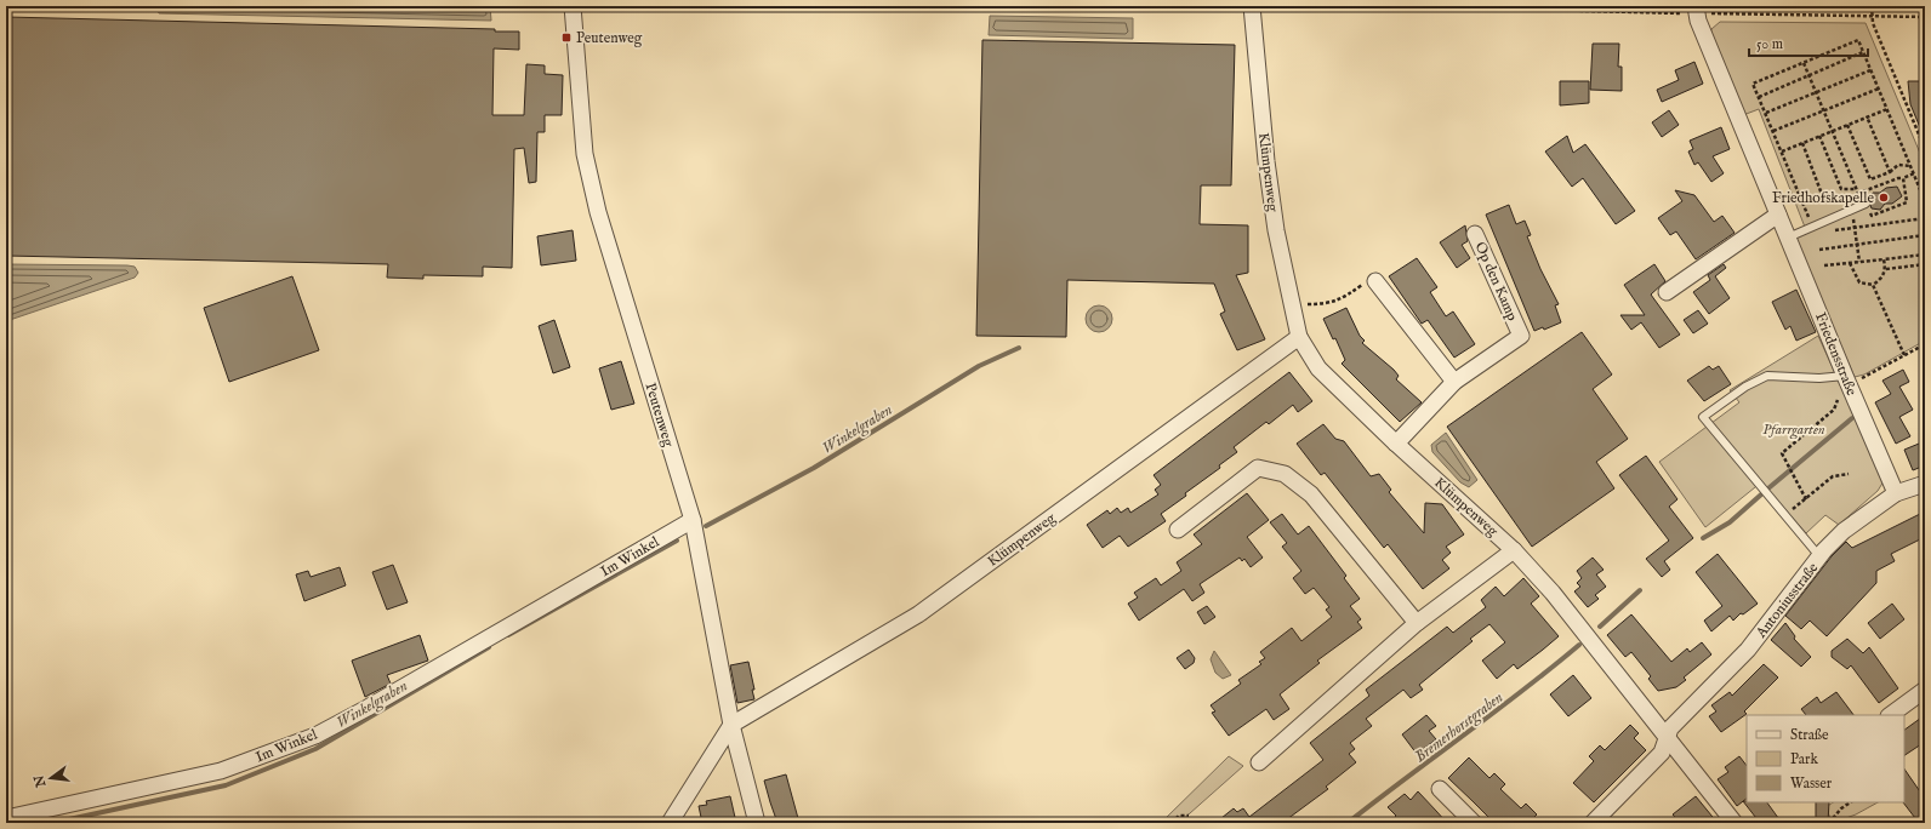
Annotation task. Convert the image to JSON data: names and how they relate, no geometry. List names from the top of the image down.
{
  "streets": {
    "street": [
      "Klümpenweg",
      "Op den Kamp",
      "Friedensstraße",
      "Peutenweg",
      "Im Winkel",
      "Antoniusstraße"
    ]
  },
  "crossings": [
    ["Klümpenweg", "Op den Kamp"],
    ["Klümpenweg", "Peutenweg"],
    ["Klümpenweg", "Antoniusstraße"],
    ["Friedensstraße", "Antoniusstraße"],
    ["Peutenweg", "Im Winkel"]
  ],
  "water": ["Winkelgraben", "Bremerhorstgraben"],
  "parks": ["Pfarrgarten"],
  "places": {
    "transit": ["Peutenweg"],
    "other": ["Friedhofskapelle"]
  },
  "legend": ["Straße", "Park", "Wasser"],
  "scale_bar": "50 m",
  "north": "left"
}
